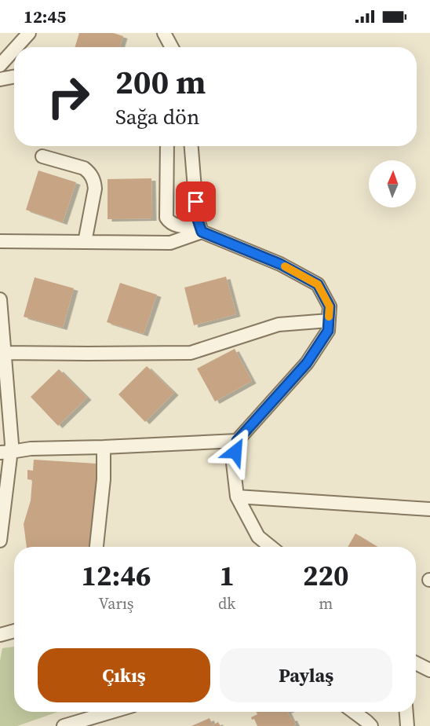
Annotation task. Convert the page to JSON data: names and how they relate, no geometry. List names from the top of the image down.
{
  "north": "top",
  "page": {
    "status": "12:45",
    "turn": ["200 m", "Sağa dön"],
    "eta": [
      "12:46",
      "Varış",
      "1",
      "dk",
      "220",
      "m"
    ],
    "buttons": ["Çıkış", "Paylaş"]
  }
}
